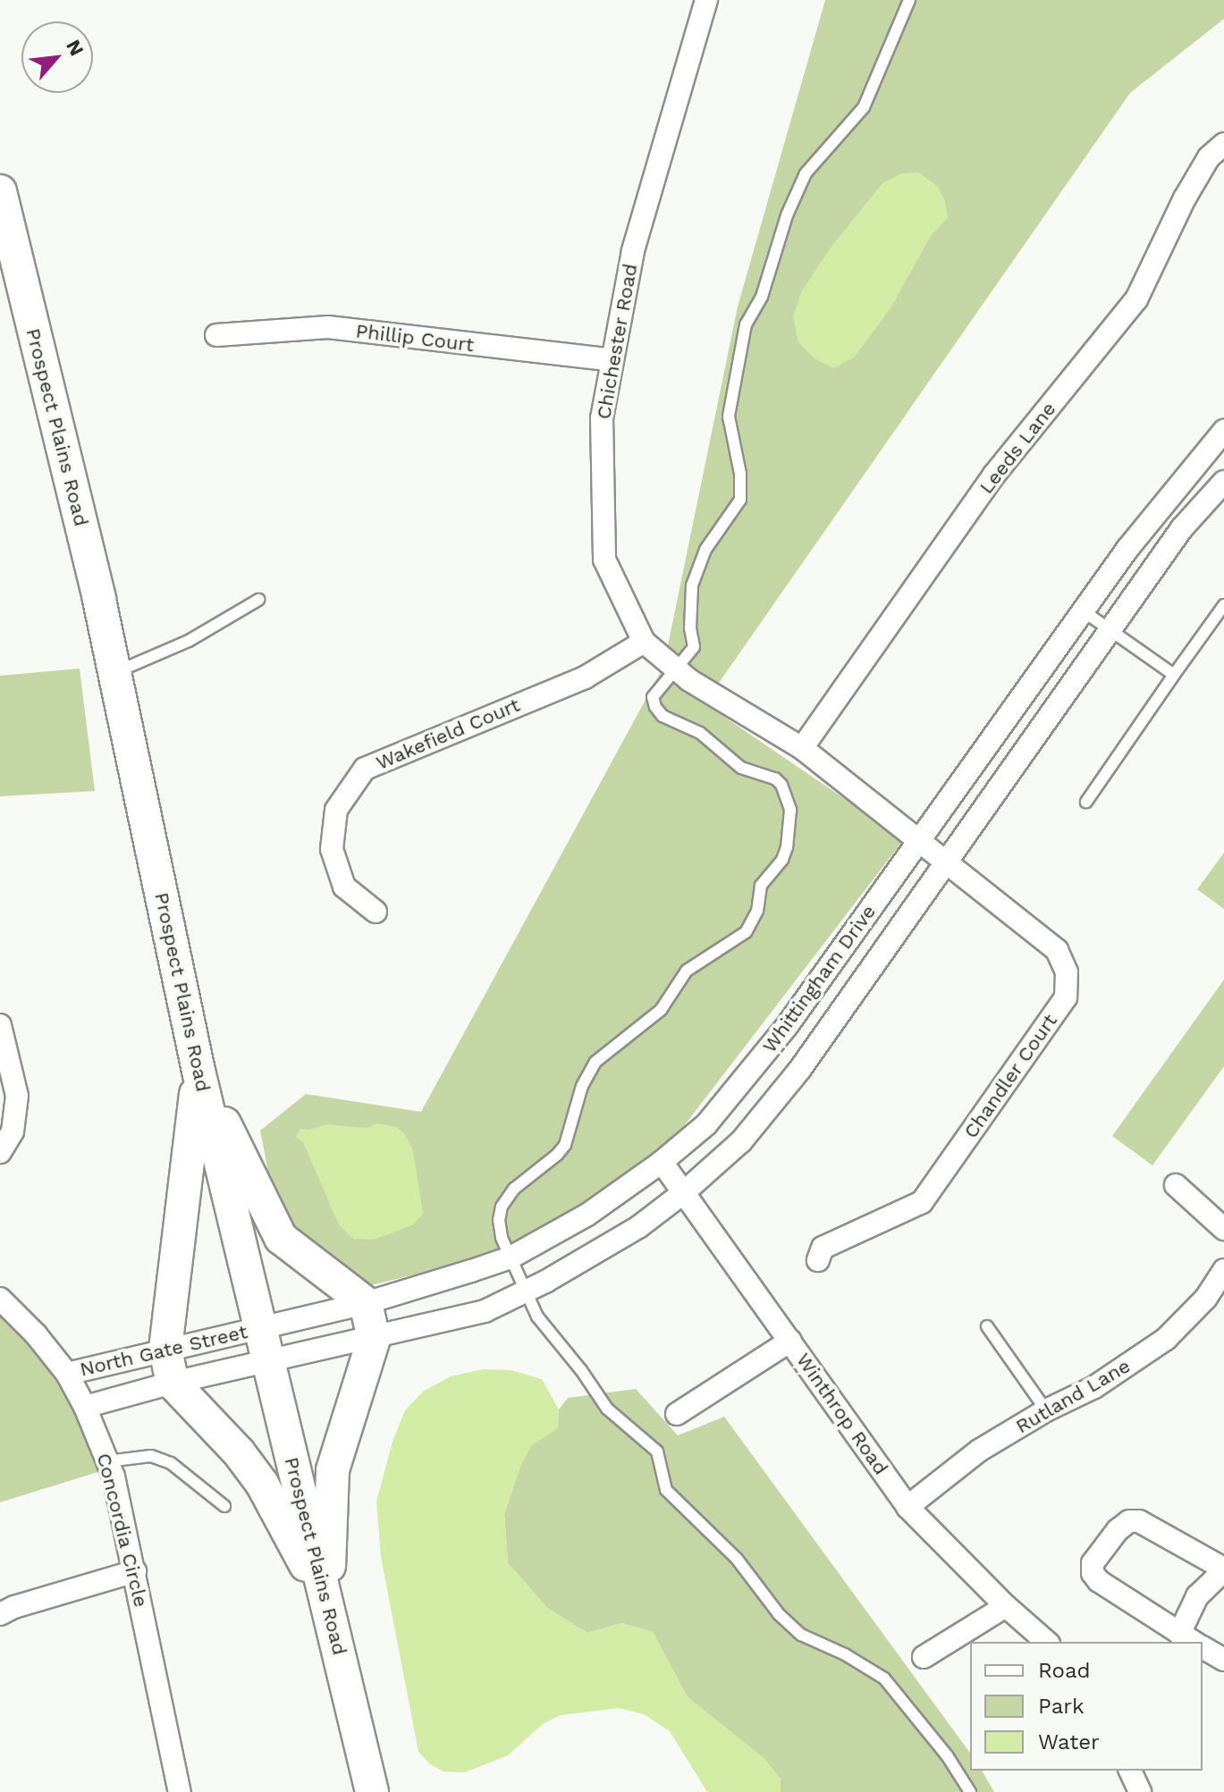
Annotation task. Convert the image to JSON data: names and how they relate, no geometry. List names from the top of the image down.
{
  "streets": {
    "street": [
      "Phillip Court",
      "Chichester Road",
      "Prospect Plains Road",
      "Leeds Lane",
      "Wakefield Court",
      "Whittingham Drive",
      "Chandler Court",
      "North Gate Street",
      "Rutland Lane",
      "Winthrop Road",
      "Concordia Circle"
    ]
  },
  "crossings": [
    ["Phillip Court", "Chichester Road"],
    ["Chichester Road", "Leeds Lane"],
    ["Chichester Road", "Wakefield Court"],
    ["Chichester Road", "Whittingham Drive"],
    ["Chichester Road", "Chandler Court"],
    ["Prospect Plains Road", "Whittingham Drive"],
    ["Prospect Plains Road", "North Gate Street"],
    ["Whittingham Drive", "Chandler Court"],
    ["Whittingham Drive", "North Gate Street"],
    ["Whittingham Drive", "Winthrop Road"],
    ["North Gate Street", "Concordia Circle"],
    ["Rutland Lane", "Winthrop Road"]
  ],
  "legend": ["Road", "Park", "Water"],
  "north": "top right"
}
